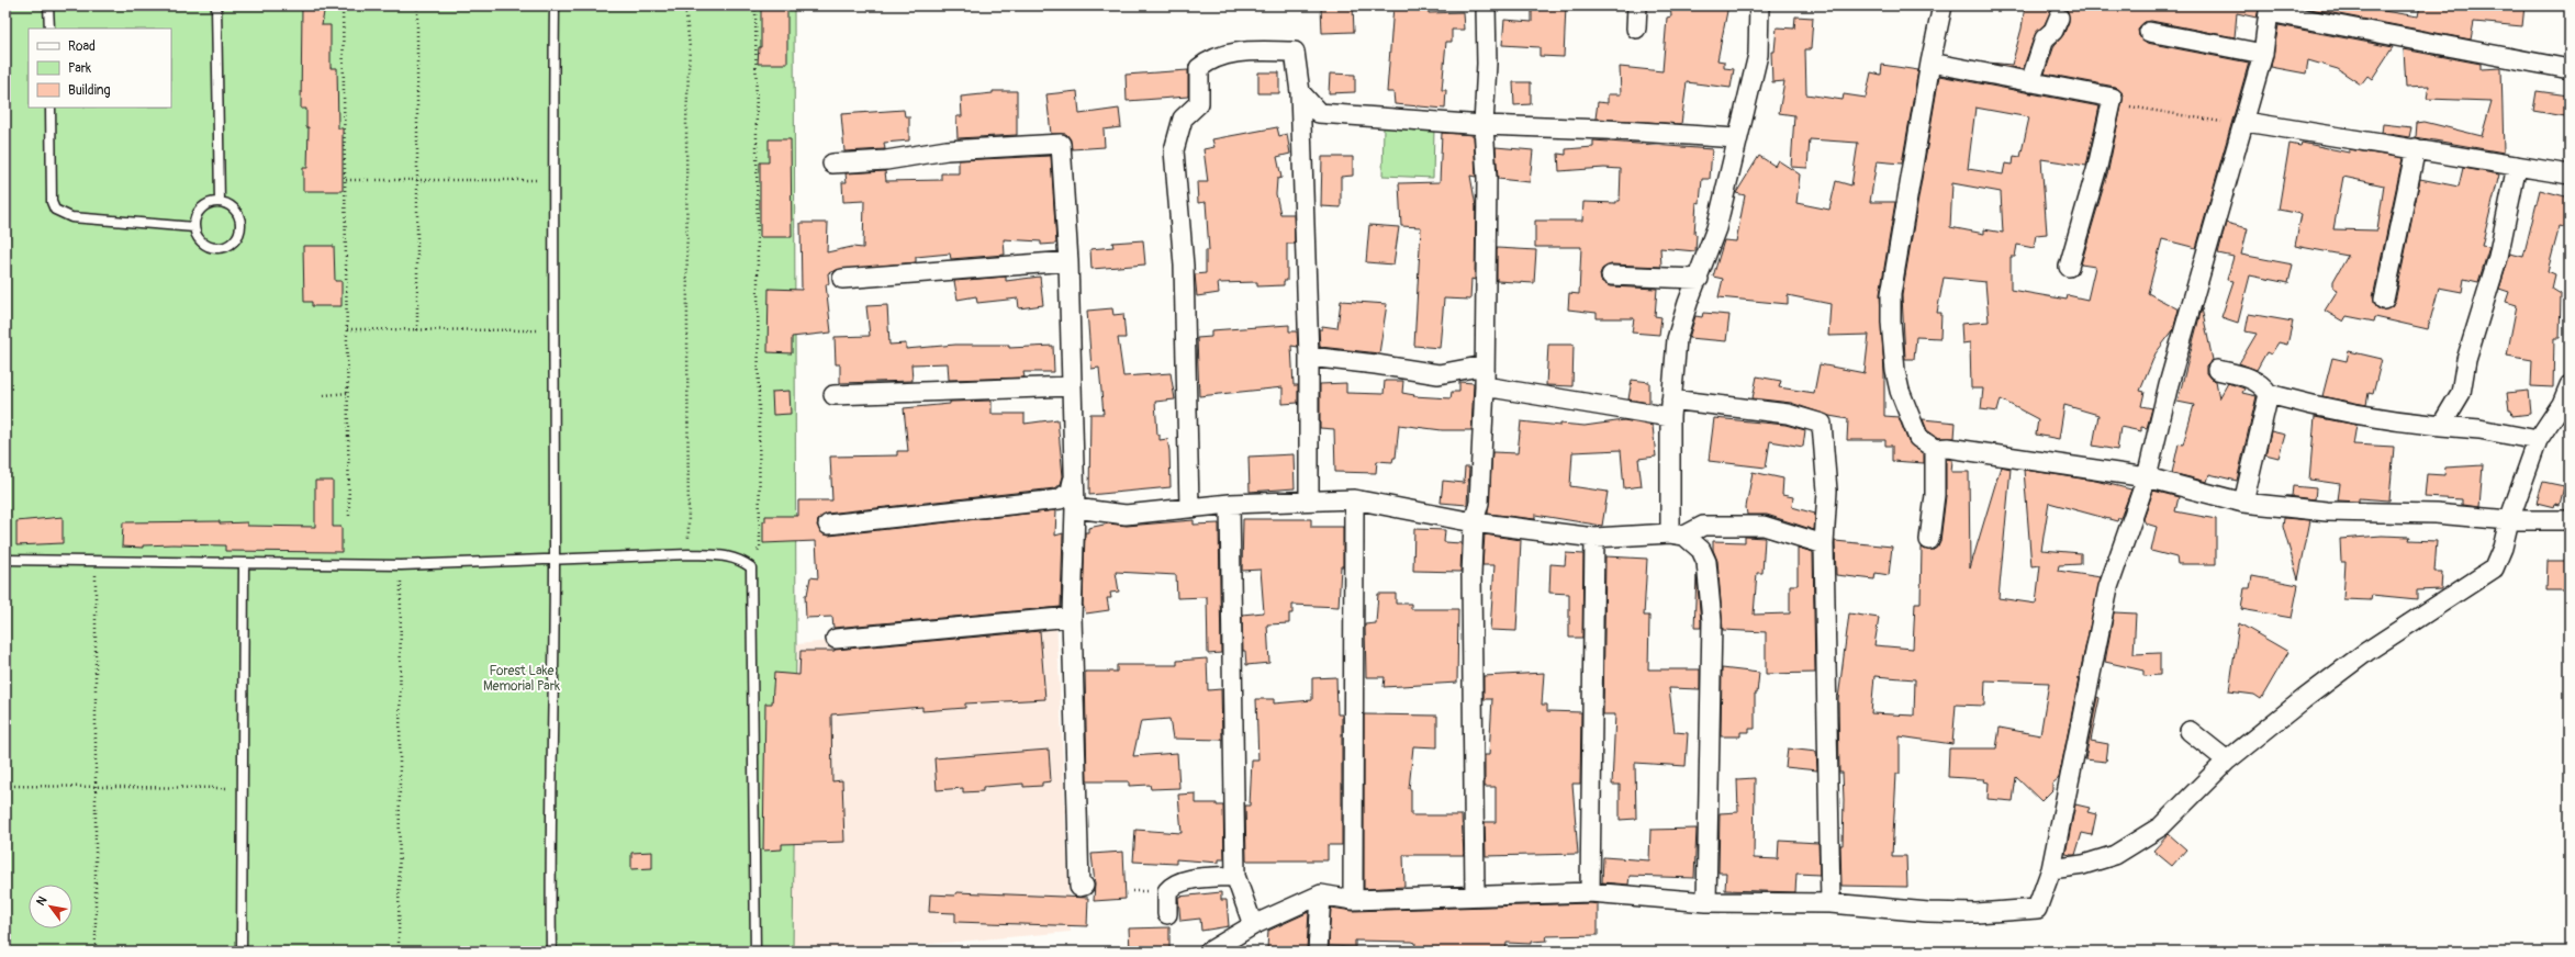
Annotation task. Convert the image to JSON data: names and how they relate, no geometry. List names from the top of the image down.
{
  "parks": ["Forest Lake Memorial Park"],
  "legend": ["Road", "Park", "Building"],
  "north": "top left"
}
